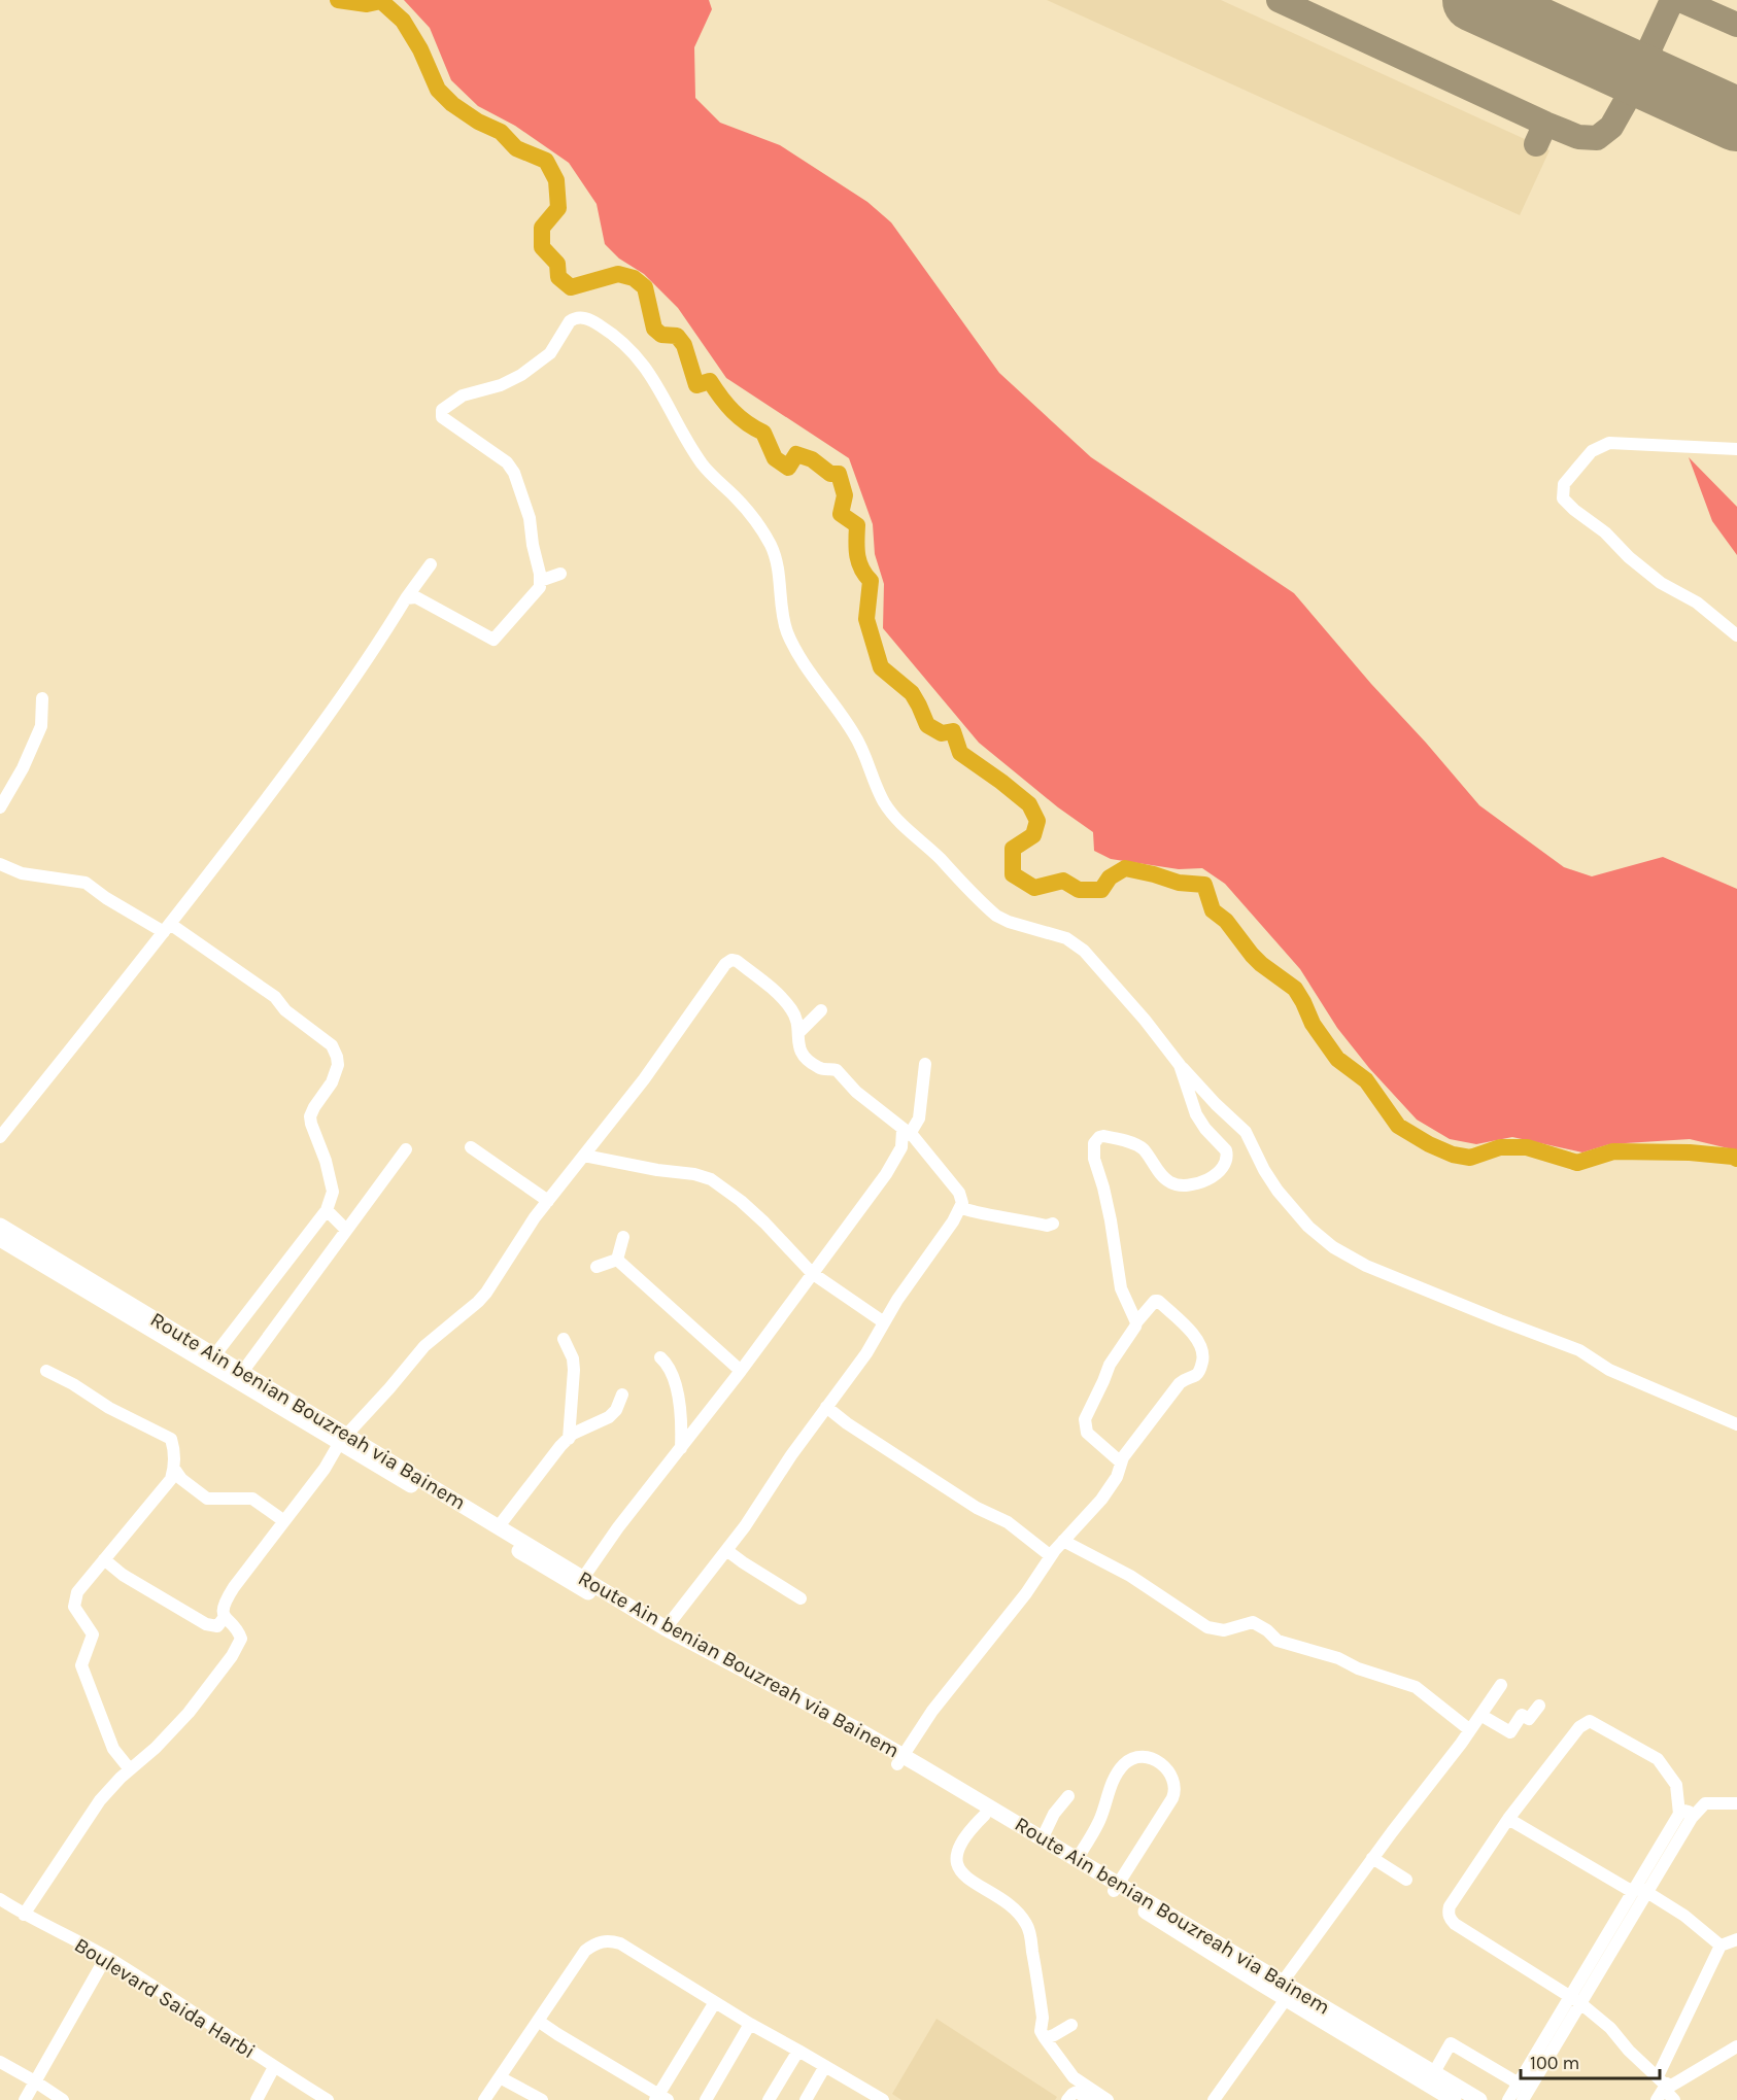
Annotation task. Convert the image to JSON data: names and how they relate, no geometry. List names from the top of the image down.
{
  "streets": {
    "main road": ["Route Ain benian Bouzreah via Bainem"],
    "street": ["Boulevard Saida Harbi"]
  },
  "scale_bar": "100 m"
}
